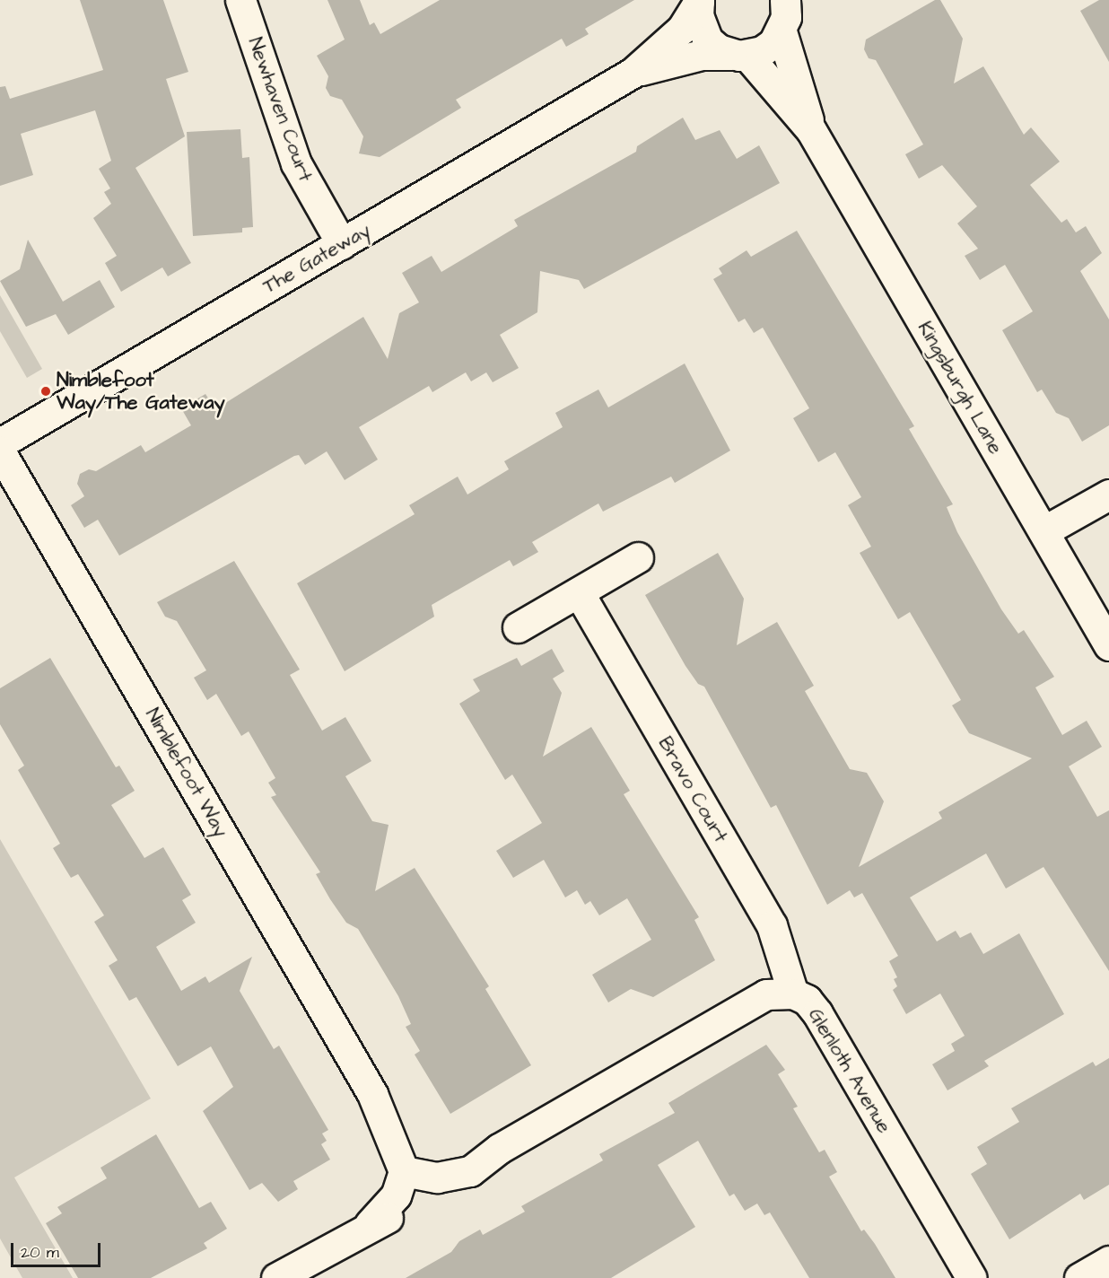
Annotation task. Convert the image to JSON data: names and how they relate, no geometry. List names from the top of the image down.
{
  "streets": {
    "street": [
      "Newhaven Court",
      "The Gateway",
      "Kingsburgh Lane",
      "Nimblefoot Way",
      "Bravo Court",
      "Glenloth Avenue"
    ]
  },
  "crossings": [
    ["Newhaven Court", "The Gateway"],
    ["The Gateway", "Kingsburgh Lane"],
    ["Nimblefoot Way", "Glenloth Avenue"],
    ["Bravo Court", "Glenloth Avenue"]
  ],
  "places": ["Nimblefoot Way/The Gateway"],
  "scale_bar": "20 m"
}
